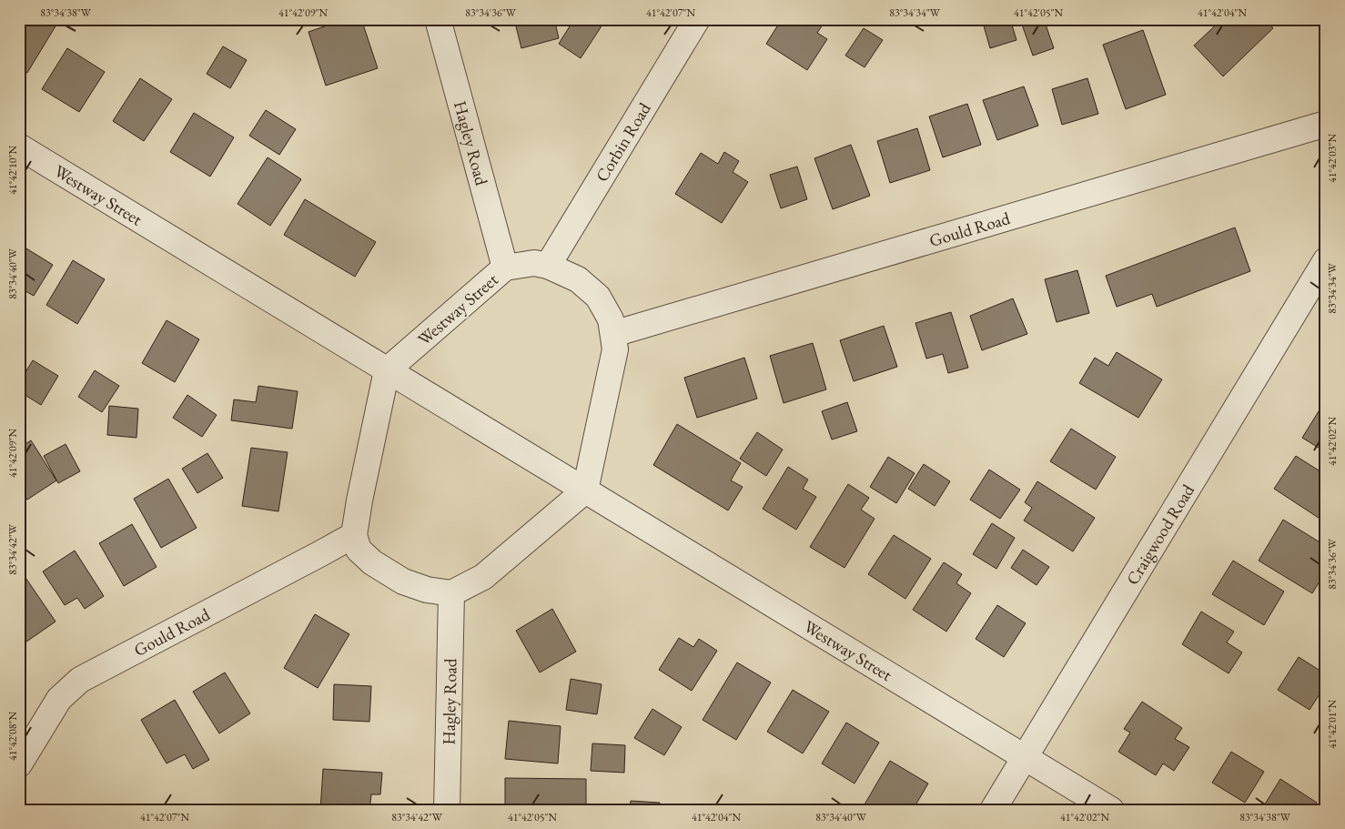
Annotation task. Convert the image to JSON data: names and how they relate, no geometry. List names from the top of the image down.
{
  "streets": {
    "street": [
      "Corbin Road",
      "Hagley Road",
      "Westway Street",
      "Gould Road",
      "Craigwood Road"
    ]
  },
  "crossings": [
    ["Corbin Road", "Westway Street"],
    ["Hagley Road", "Westway Street"],
    ["Westway Street", "Gould Road"],
    ["Westway Street", "Craigwood Road"]
  ],
  "coordinates": [
    "83°34'38\"W",
    "41°42'09\"N",
    "83°34'36\"W",
    "41°42'07\"N",
    "83°34'34\"W",
    "41°42'05\"N",
    "41°42'04\"N",
    "41°42'03\"N",
    "41°42'10\"N",
    "83°34'40\"W",
    "41°42'02\"N",
    "83°34'42\"W",
    "41°42'01\"N",
    "41°42'08\"N"
  ]
}
